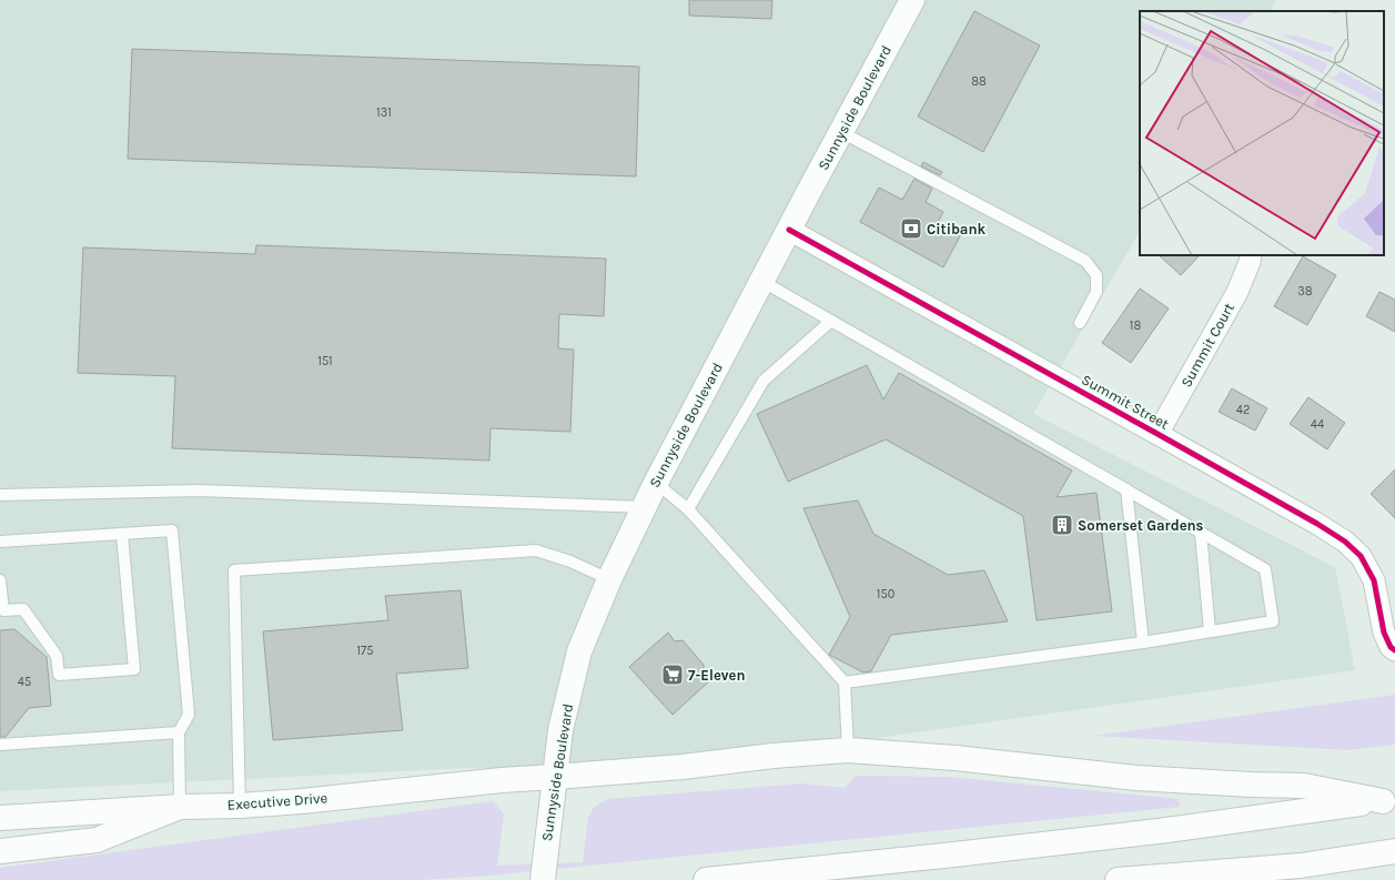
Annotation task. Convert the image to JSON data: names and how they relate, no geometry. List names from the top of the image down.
{
  "streets": {
    "main road": ["Sunnyside Boulevard", "Executive Drive"],
    "street": ["Summit Court", "Summit Street"]
  },
  "crossings": [
    ["Sunnyside Boulevard", "Summit Street"],
    ["Sunnyside Boulevard", "Executive Drive"],
    ["Summit Court", "Summit Street"]
  ],
  "places": {
    "bank": ["Citibank"],
    "building": ["Somerset Gardens"],
    "supermarket": ["7-Eleven"]
  },
  "house_numbers": [
    "88",
    "131",
    "38",
    "18",
    "151",
    "42",
    "44",
    "150",
    "175",
    "45"
  ]
}
